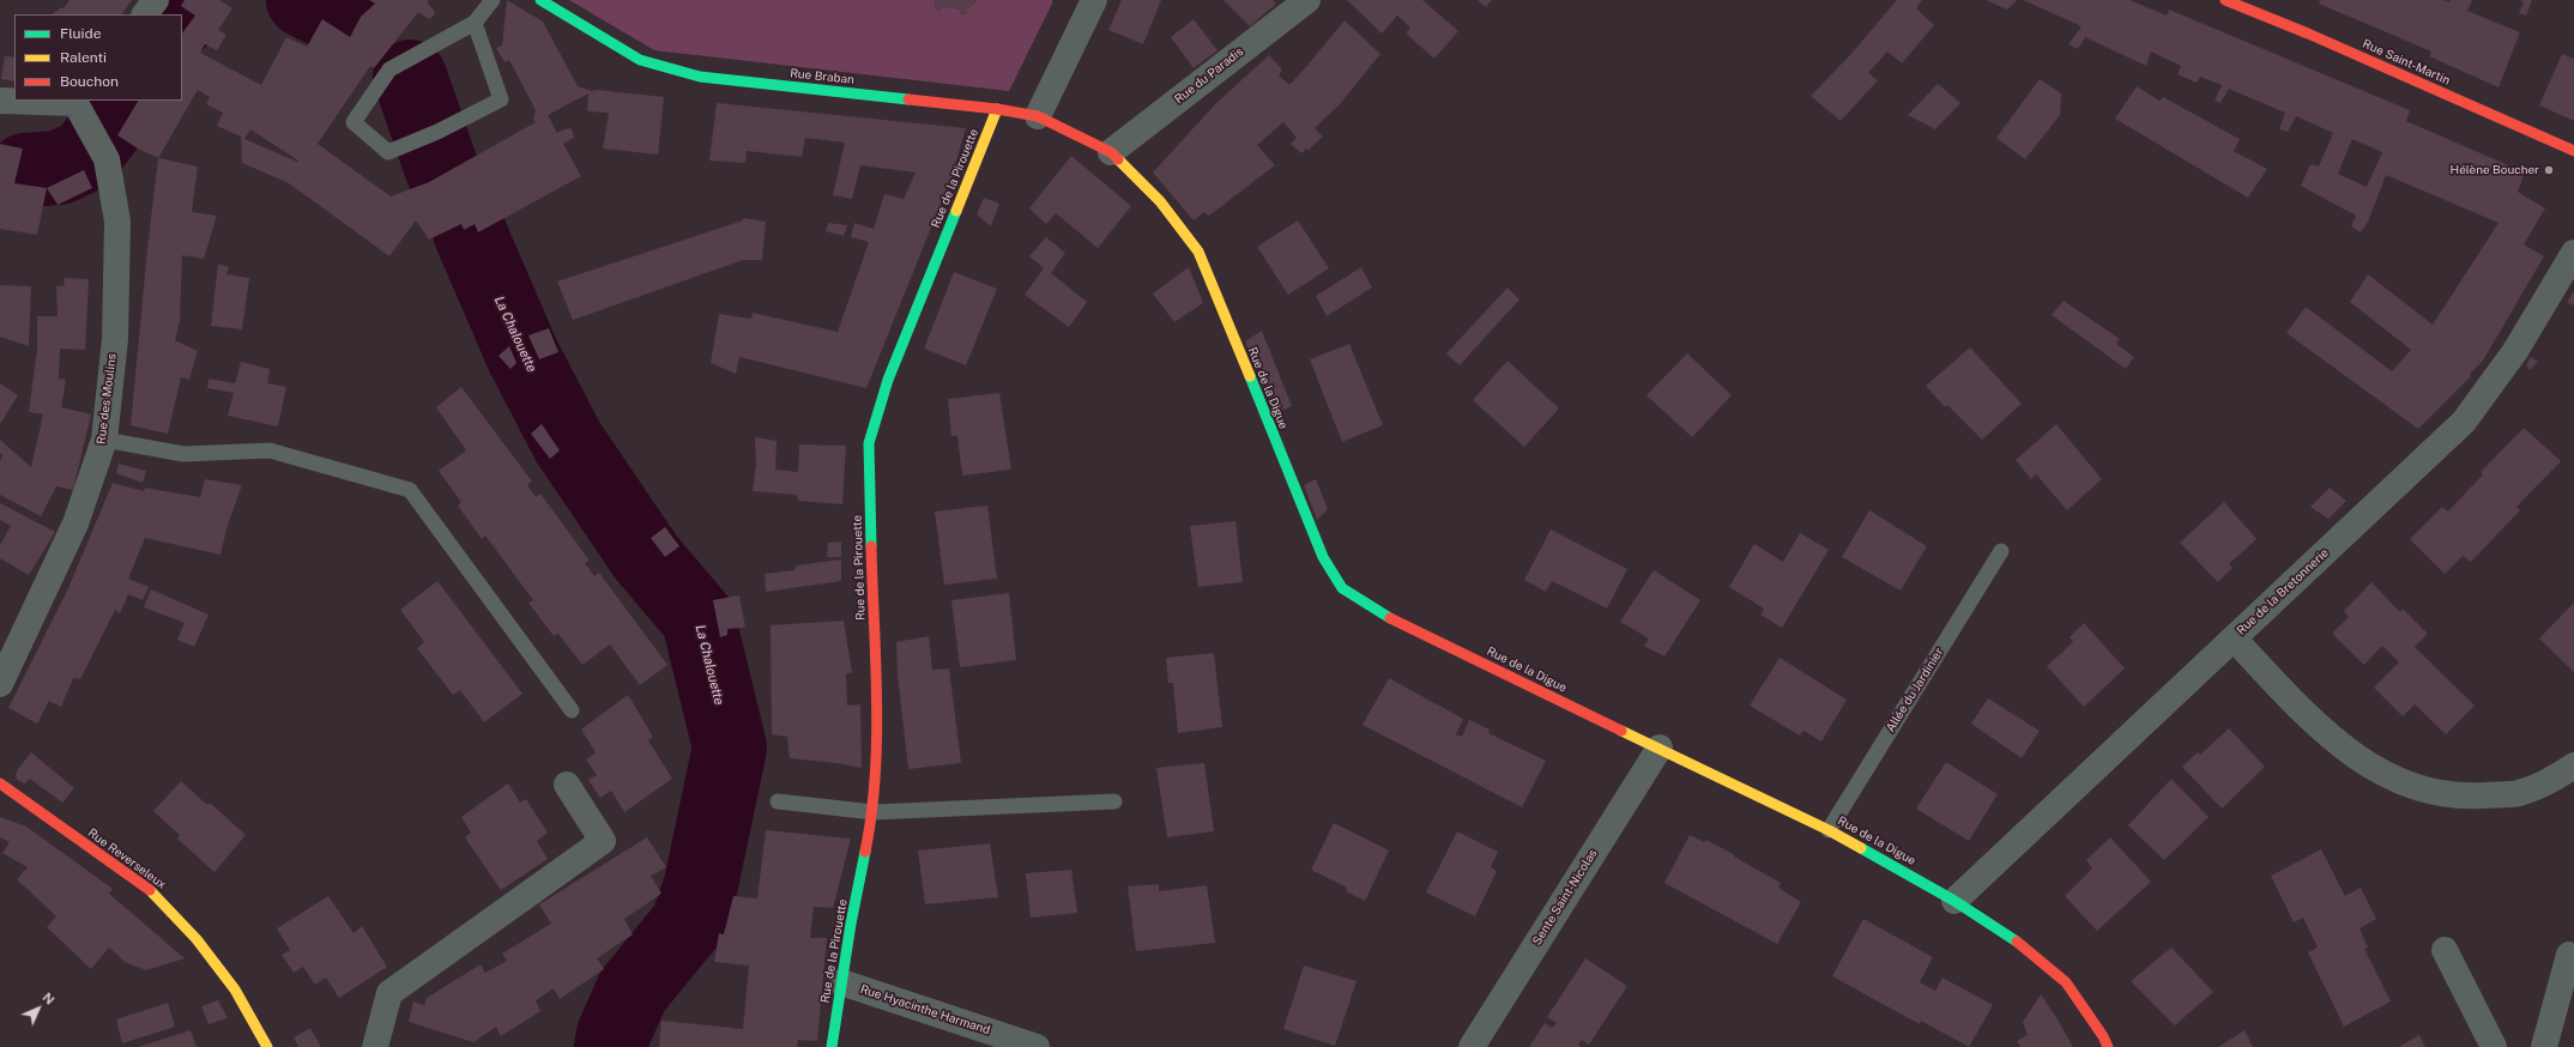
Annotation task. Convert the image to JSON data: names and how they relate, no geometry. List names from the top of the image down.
{
  "streets": {
    "street": [
      "Rue Saint-Martin",
      "Rue du Paradis",
      "Rue Braban",
      "Rue de la Pirouette",
      "Rue de la Digue",
      "Rue des Moulins",
      "Rue de la Bretonnerie",
      "Rue Reverseleux",
      "Sente Saint-Nicolas",
      "Rue Hyacinthe Harmand"
    ],
    "lane": ["Allée du Jardinier"]
  },
  "crossings": [
    ["Rue du Paradis", "Rue Braban"],
    ["Rue du Paradis", "Rue de la Digue"],
    ["Rue Braban", "Rue de la Pirouette"],
    ["Rue Braban", "Rue de la Digue"],
    ["Rue de la Pirouette", "Rue Hyacinthe Harmand"],
    ["Rue de la Digue", "Rue de la Bretonnerie"],
    ["Rue de la Digue", "Allée du Jardinier"],
    ["Rue de la Digue", "Sente Saint-Nicolas"]
  ],
  "water": ["La Chalouette"],
  "places": ["Hélène Boucher"],
  "legend": ["Fluide", "Ralenti", "Bouchon"],
  "north": "top right"
}
